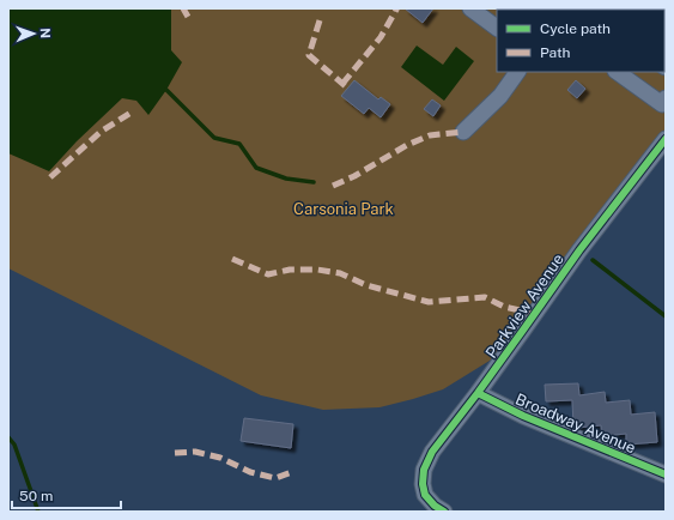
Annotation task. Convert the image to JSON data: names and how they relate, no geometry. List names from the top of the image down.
{
  "streets": {
    "street": ["Parkview Avenue", "Broadway Avenue"]
  },
  "crossings": [
    ["Parkview Avenue", "Broadway Avenue"]
  ],
  "parks": ["Carsonia Park"],
  "legend": ["Cycle path", "Path"],
  "scale_bar": "50 m",
  "north": "right"
}
